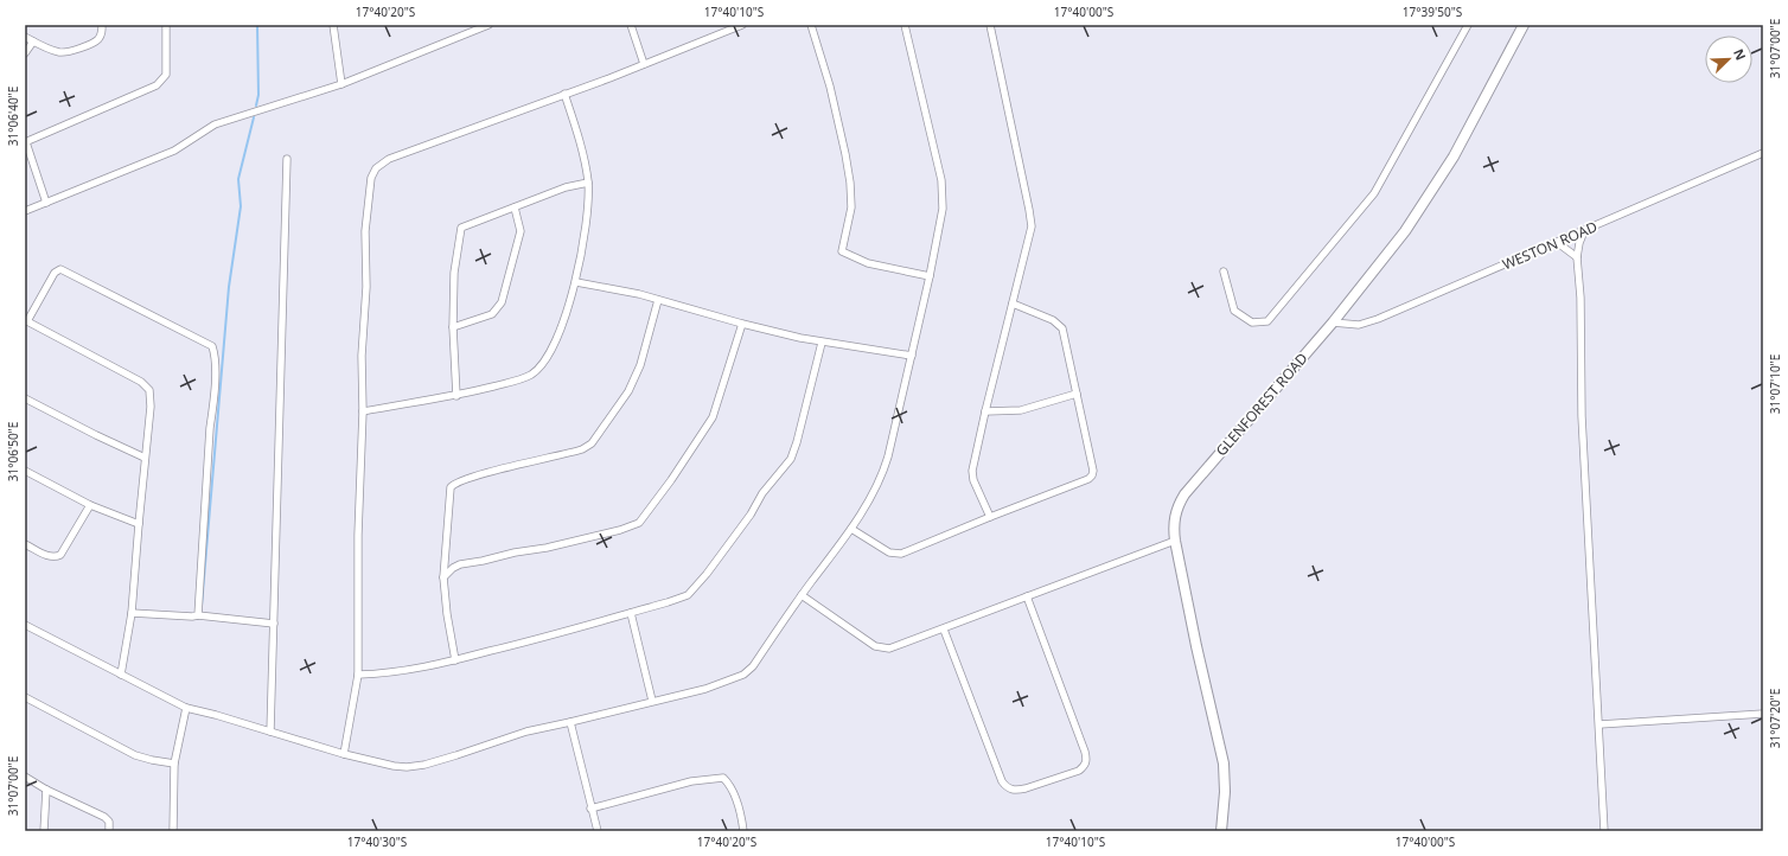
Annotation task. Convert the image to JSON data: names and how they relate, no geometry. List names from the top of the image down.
{
  "streets": {
    "street": ["WESTON ROAD", "GLENFOREST ROAD"]
  },
  "crossings": [
    ["WESTON ROAD", "GLENFOREST ROAD"]
  ],
  "north": "top right",
  "coordinates": [
    "17°40'20\"S",
    "17°40'10\"S",
    "17°40'00\"S",
    "17°39'50\"S",
    "31°07'00\"E",
    "31°06'40\"E",
    "31°07'10\"E",
    "31°06'50\"E",
    "31°07'20\"E",
    "17°40'30\"S"
  ]
}
